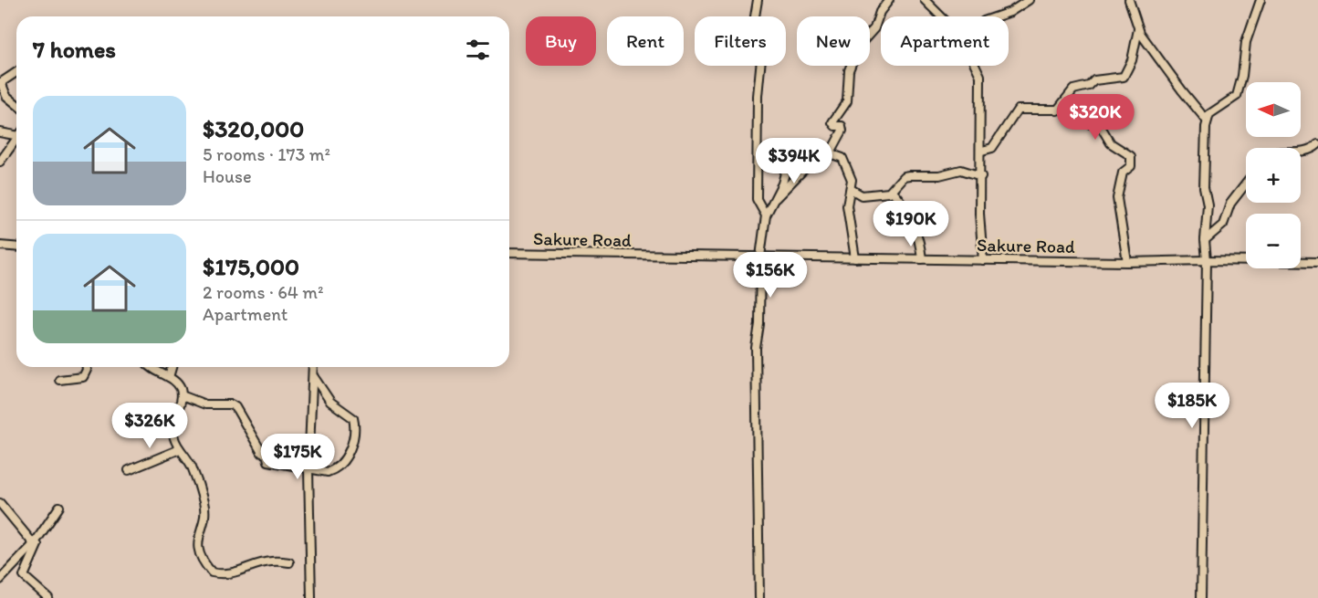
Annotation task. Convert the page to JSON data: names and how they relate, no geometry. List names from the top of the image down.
{
  "streets": {
    "street": ["Sakure Road"]
  },
  "north": "left",
  "page": {
    "chip": [
      "Buy",
      "Rent",
      "Filters",
      "New",
      "Apartment"
    ],
    "heading": "7 homes",
    "map_buttons": ["+", "−"],
    "list": [
      {
        "name": "$320,000",
        "note": "5 rooms · 173 m² · House"
      },
      {
        "name": "$175,000",
        "note": "2 rooms · 64 m² · Apartment"
      }
    ],
    "price": [
      "$320K",
      "$394K",
      "$190K",
      "$156K",
      "$185K",
      "$326K",
      "$175K"
    ]
  }
}
